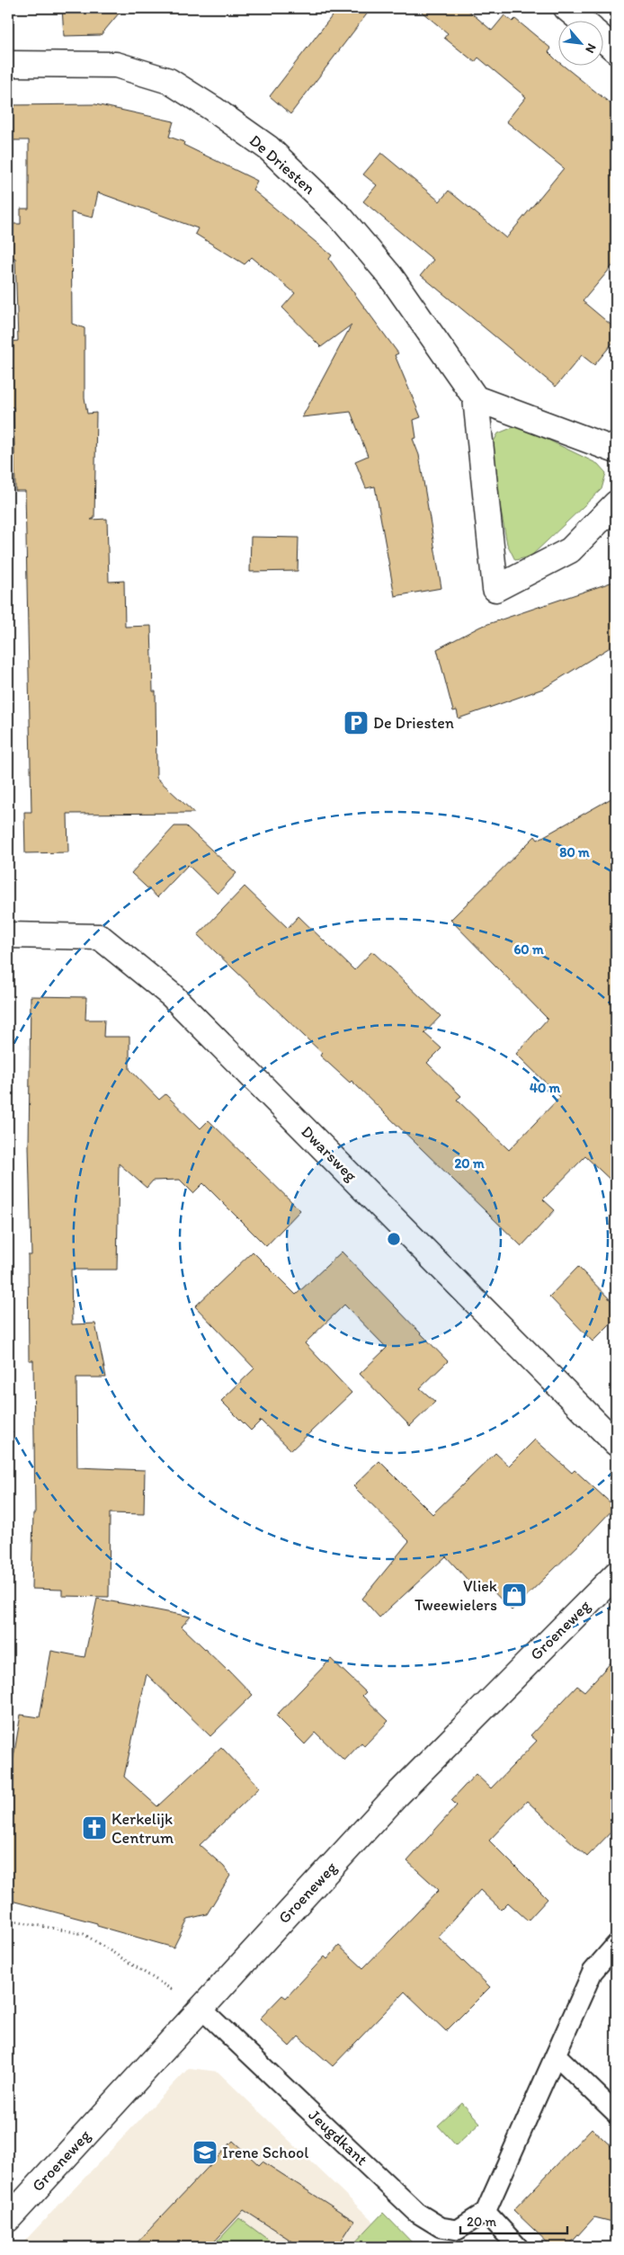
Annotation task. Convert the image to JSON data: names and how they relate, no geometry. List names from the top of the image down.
{
  "streets": {
    "street": ["De Driesten", "Dwarsweg", "Groeneweg"],
    "lane": ["Jeugdkant"]
  },
  "crossings": [
    ["Groeneweg", "Jeugdkant"]
  ],
  "places": {
    "parking": ["De Driesten"],
    "shop": ["Vliek Tweewielers"],
    "church": ["Kerkelijk Centrum"],
    "school or university": ["Irene School"]
  },
  "scale_bar": "20 m",
  "north": "bottom right",
  "rings": [
    "80 m",
    "60 m",
    "40 m",
    "20 m"
  ]
}
